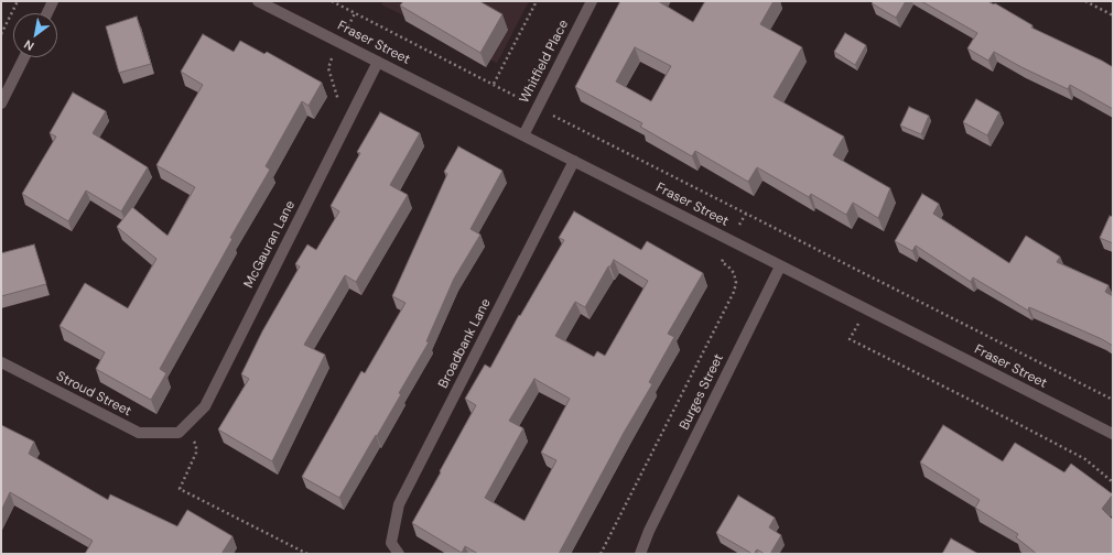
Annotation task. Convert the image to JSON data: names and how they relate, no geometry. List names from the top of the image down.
{
  "streets": {
    "street": [
      "Fraser Street",
      "Whitfield Place",
      "McGauran Lane",
      "Broadbank Lane",
      "Burges Street",
      "Stroud Street"
    ]
  },
  "crossings": [
    ["Fraser Street", "Whitfield Place"],
    ["Fraser Street", "McGauran Lane"],
    ["Fraser Street", "Broadbank Lane"],
    ["Fraser Street", "Burges Street"],
    ["McGauran Lane", "Stroud Street"]
  ],
  "north": "bottom left"
}
